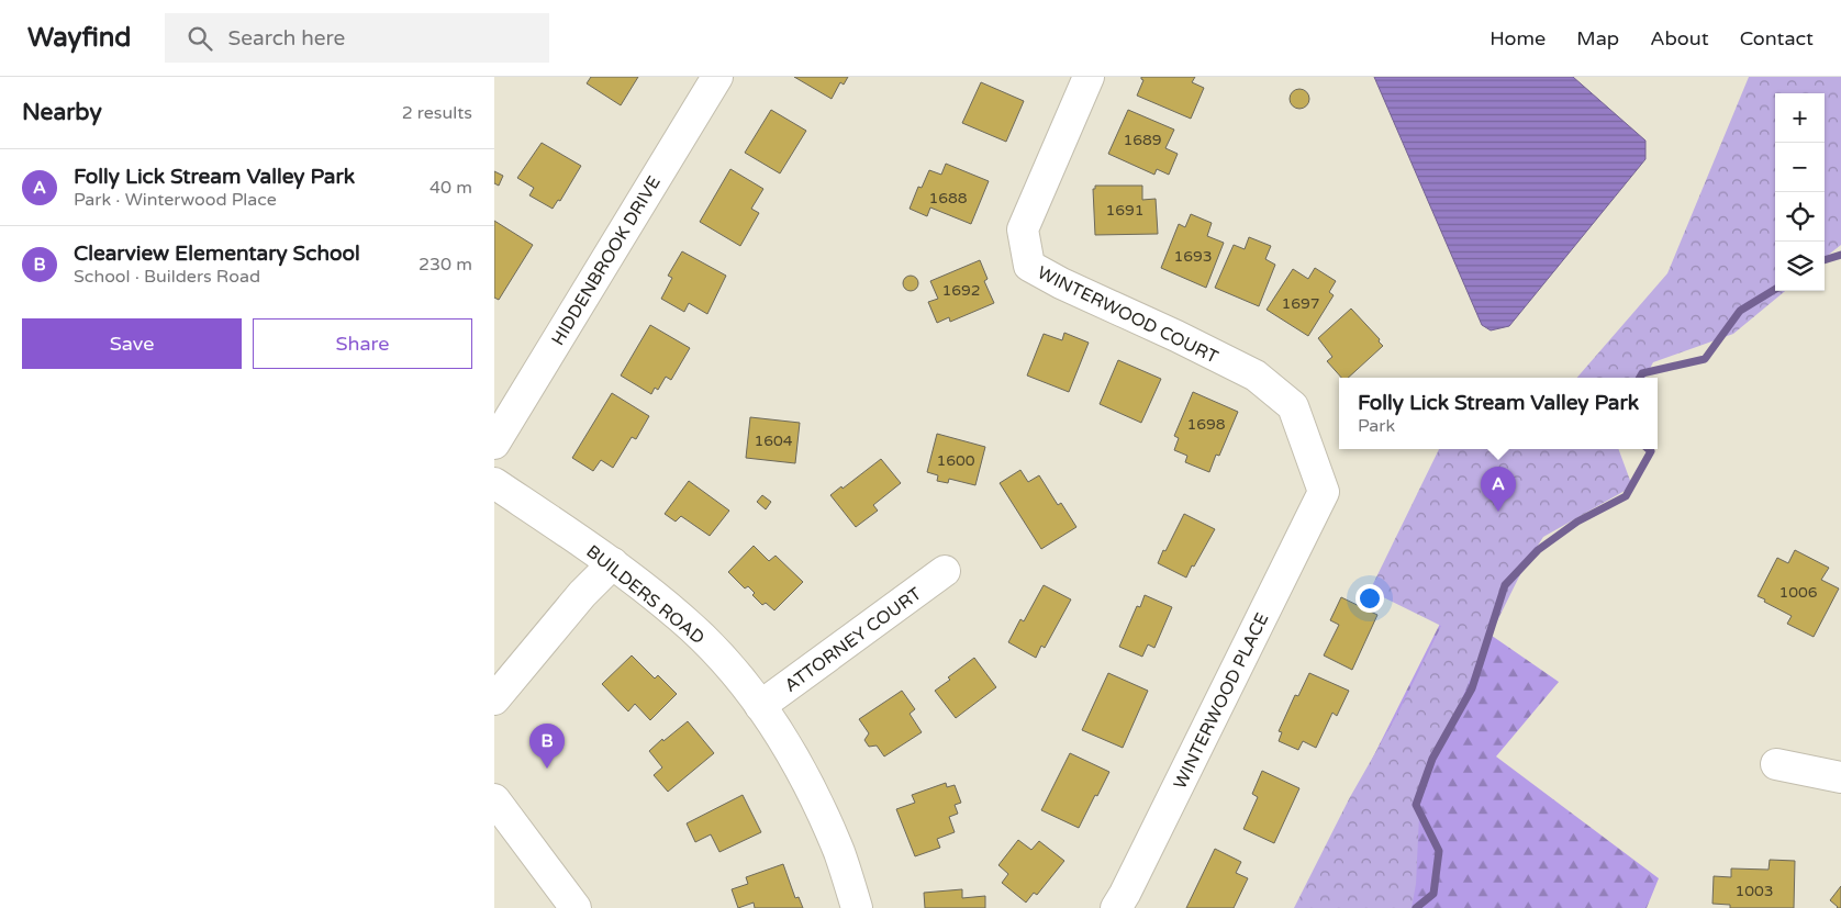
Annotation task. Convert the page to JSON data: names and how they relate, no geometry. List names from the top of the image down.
{
  "streets": {
    "street": [
      "HIDDENBROOK DRIVE",
      "WINTERWOOD COURT",
      "BUILDERS ROAD",
      "ATTORNEY COURT",
      "WINTERWOOD PLACE"
    ]
  },
  "crossings": [
    ["WINTERWOOD COURT", "WINTERWOOD PLACE"],
    ["BUILDERS ROAD", "ATTORNEY COURT"]
  ],
  "house_numbers": [
    "1689",
    "1688",
    "1691",
    "1693",
    "1692",
    "1697",
    "1698",
    "1604",
    "1600",
    "1006",
    "1003"
  ],
  "page": {
    "header": "Wayfind",
    "search": "Search here",
    "nav": [
      "Home",
      "Map",
      "About",
      "Contact"
    ],
    "heading": ["Nearby", "2 results"],
    "map_buttons": ["+", "−"],
    "list": [
      {
        "mark": "A",
        "name": "Folly Lick Stream Valley Park",
        "note": "Park · Winterwood Place",
        "value": "40 m"
      },
      {
        "mark": "B",
        "name": "Clearview Elementary School",
        "note": "School · Builders Road",
        "value": "230 m"
      }
    ],
    "buttons": ["Save", "Share"],
    "popup": ["Folly Lick Stream Valley Park", "Park"],
    "pins": ["A", "B"]
  }
}
